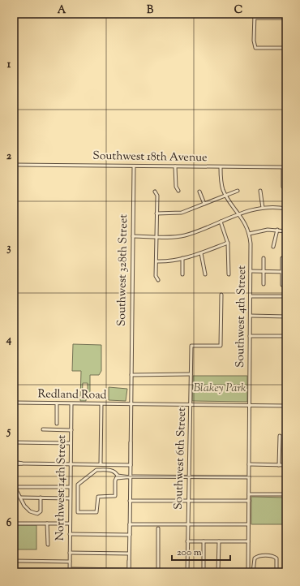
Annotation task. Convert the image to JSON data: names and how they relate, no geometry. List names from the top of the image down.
{
  "streets": {
    "street": [
      "Southwest 18th Avenue",
      "Southwest 328th Street",
      "Southwest 4th Street",
      "Redland Road",
      "Southwest 6th Street",
      "Northwest 14th Street"
    ]
  },
  "crossings": [
    ["Southwest 18th Avenue", "Southwest 328th Street"],
    ["Southwest 18th Avenue", "Southwest 4th Street"],
    ["Southwest 328th Street", "Redland Road"],
    ["Southwest 4th Street", "Redland Road"],
    ["Redland Road", "Southwest 6th Street"],
    ["Redland Road", "Northwest 14th Street"]
  ],
  "parks": ["Blakey Park"],
  "scale_bar": "200 m",
  "grid": {
    "columns": ["A", "B", "C"],
    "rows": [
      "1",
      "2",
      "3",
      "4",
      "5",
      "6"
    ]
  }
}
